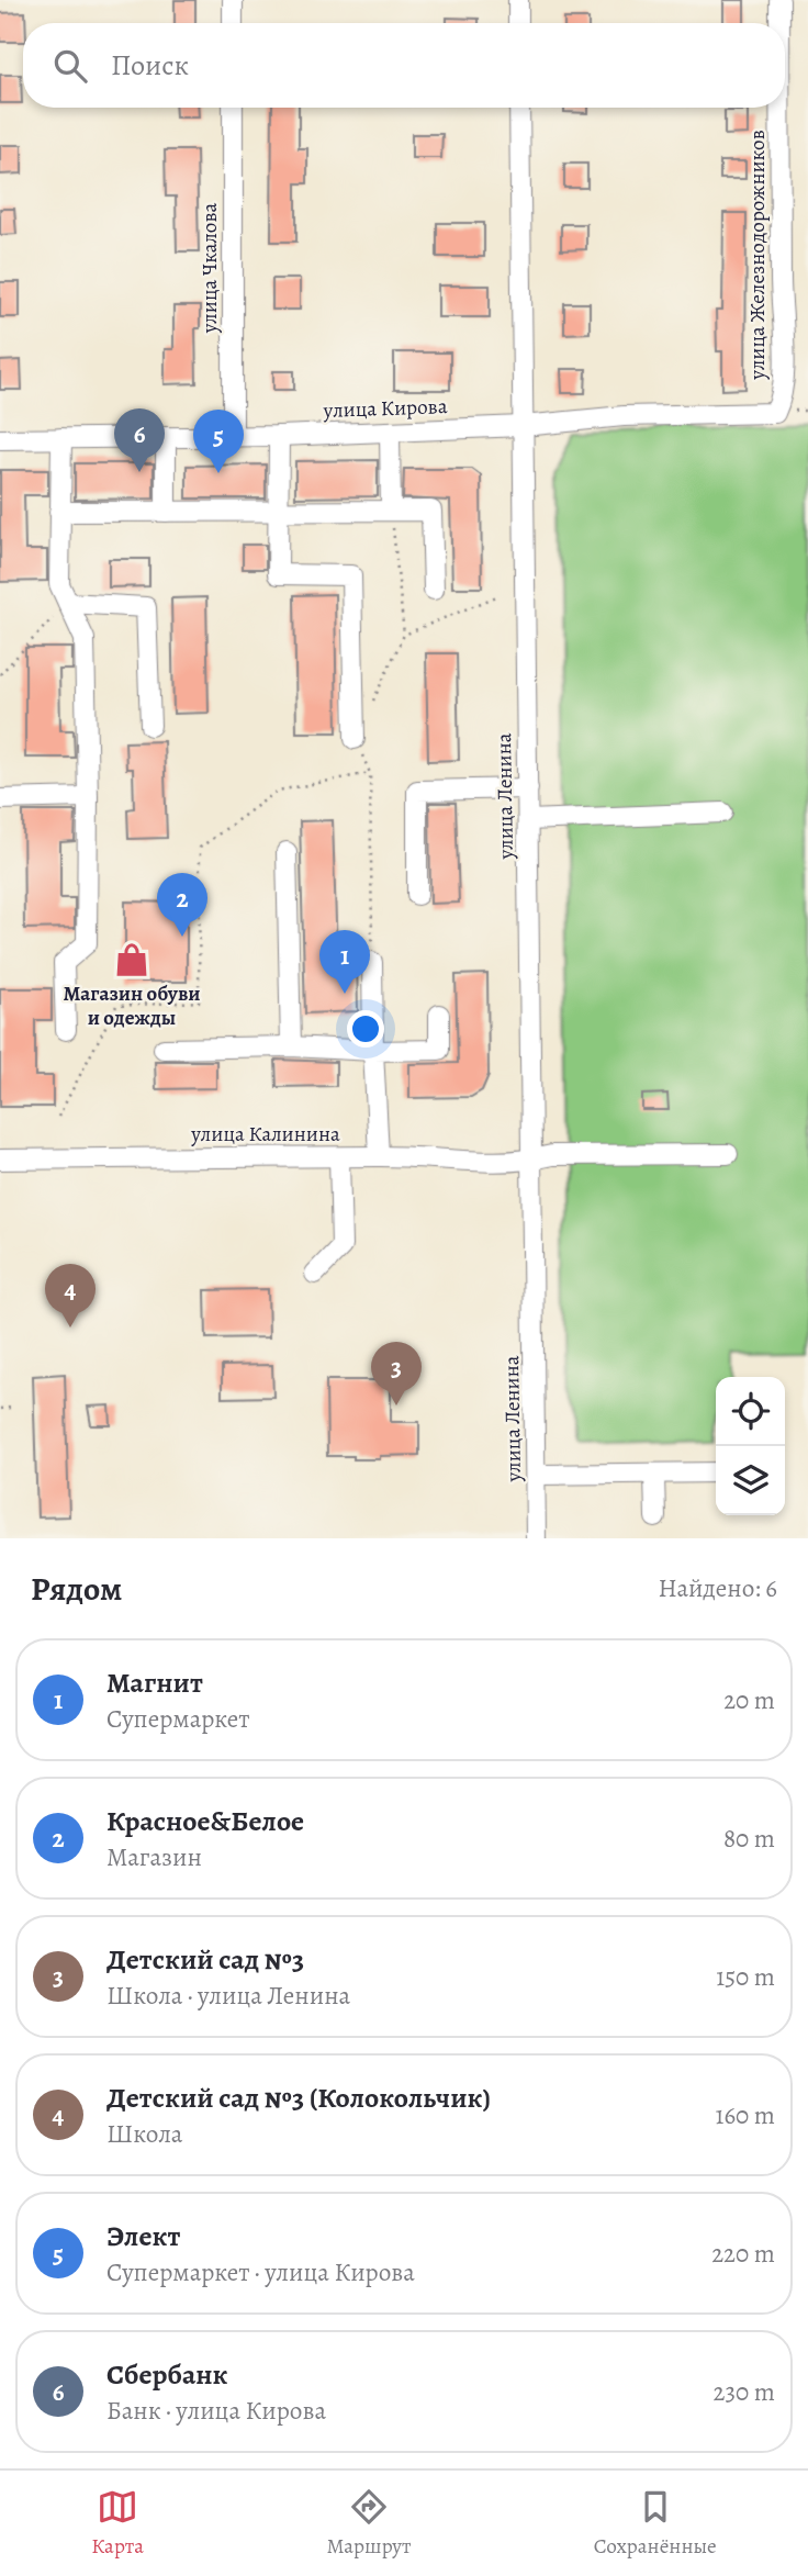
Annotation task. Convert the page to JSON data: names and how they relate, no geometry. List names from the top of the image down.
{
  "streets": {
    "street": [
      "улица Железнодорожников",
      "улица Чкалова",
      "улица Кирова",
      "улица Ленина",
      "улица Калинина"
    ]
  },
  "crossings": [
    ["улица Железнодорожников", "улица Кирова"],
    ["улица Чкалова", "улица Кирова"],
    ["улица Кирова", "улица Ленина"],
    ["улица Ленина", "улица Калинина"]
  ],
  "places": {
    "shop": ["Магазин обуви и одежды"]
  },
  "page": {
    "search": "Поиск",
    "pins": [
      "6",
      "5",
      "2",
      "1",
      "4",
      "3"
    ],
    "heading": ["Рядом", "Найдено: 6"],
    "list": [
      {
        "mark": "1",
        "name": "Магнит",
        "note": "Супермаркет",
        "value": "20 m"
      },
      {
        "mark": "2",
        "name": "Красное&Белое",
        "note": "Магазин",
        "value": "80 m"
      },
      {
        "mark": "3",
        "name": "Детский сад №3",
        "note": "Школа · улица Ленина",
        "value": "150 m"
      },
      {
        "mark": "4",
        "name": "Детский сад №3 (Колокольчик)",
        "note": "Школа",
        "value": "160 m"
      },
      {
        "mark": "5",
        "name": "Элект",
        "note": "Супермаркет · улица Кирова",
        "value": "220 m"
      },
      {
        "mark": "6",
        "name": "Сбербанк",
        "note": "Банк · улица Кирова",
        "value": "230 m"
      }
    ],
    "nav": ["Карта", "Маршрут", "Сохранённые"]
  }
}
